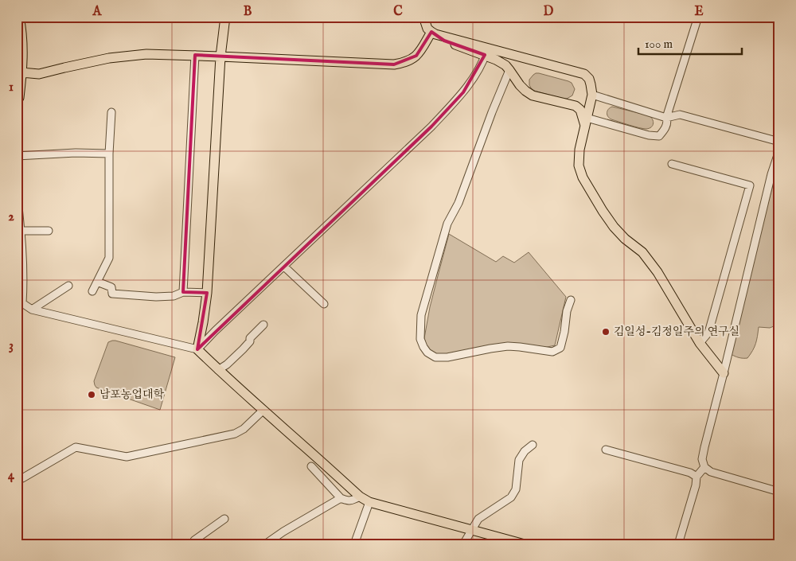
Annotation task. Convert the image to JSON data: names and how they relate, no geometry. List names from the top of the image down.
{
  "places": ["김일성-김정일주의 연구실", "남포농업대학"],
  "scale_bar": "100 m",
  "grid": {
    "columns": [
      "A",
      "B",
      "C",
      "D",
      "E"
    ],
    "rows": [
      "1",
      "2",
      "3",
      "4"
    ]
  }
}
